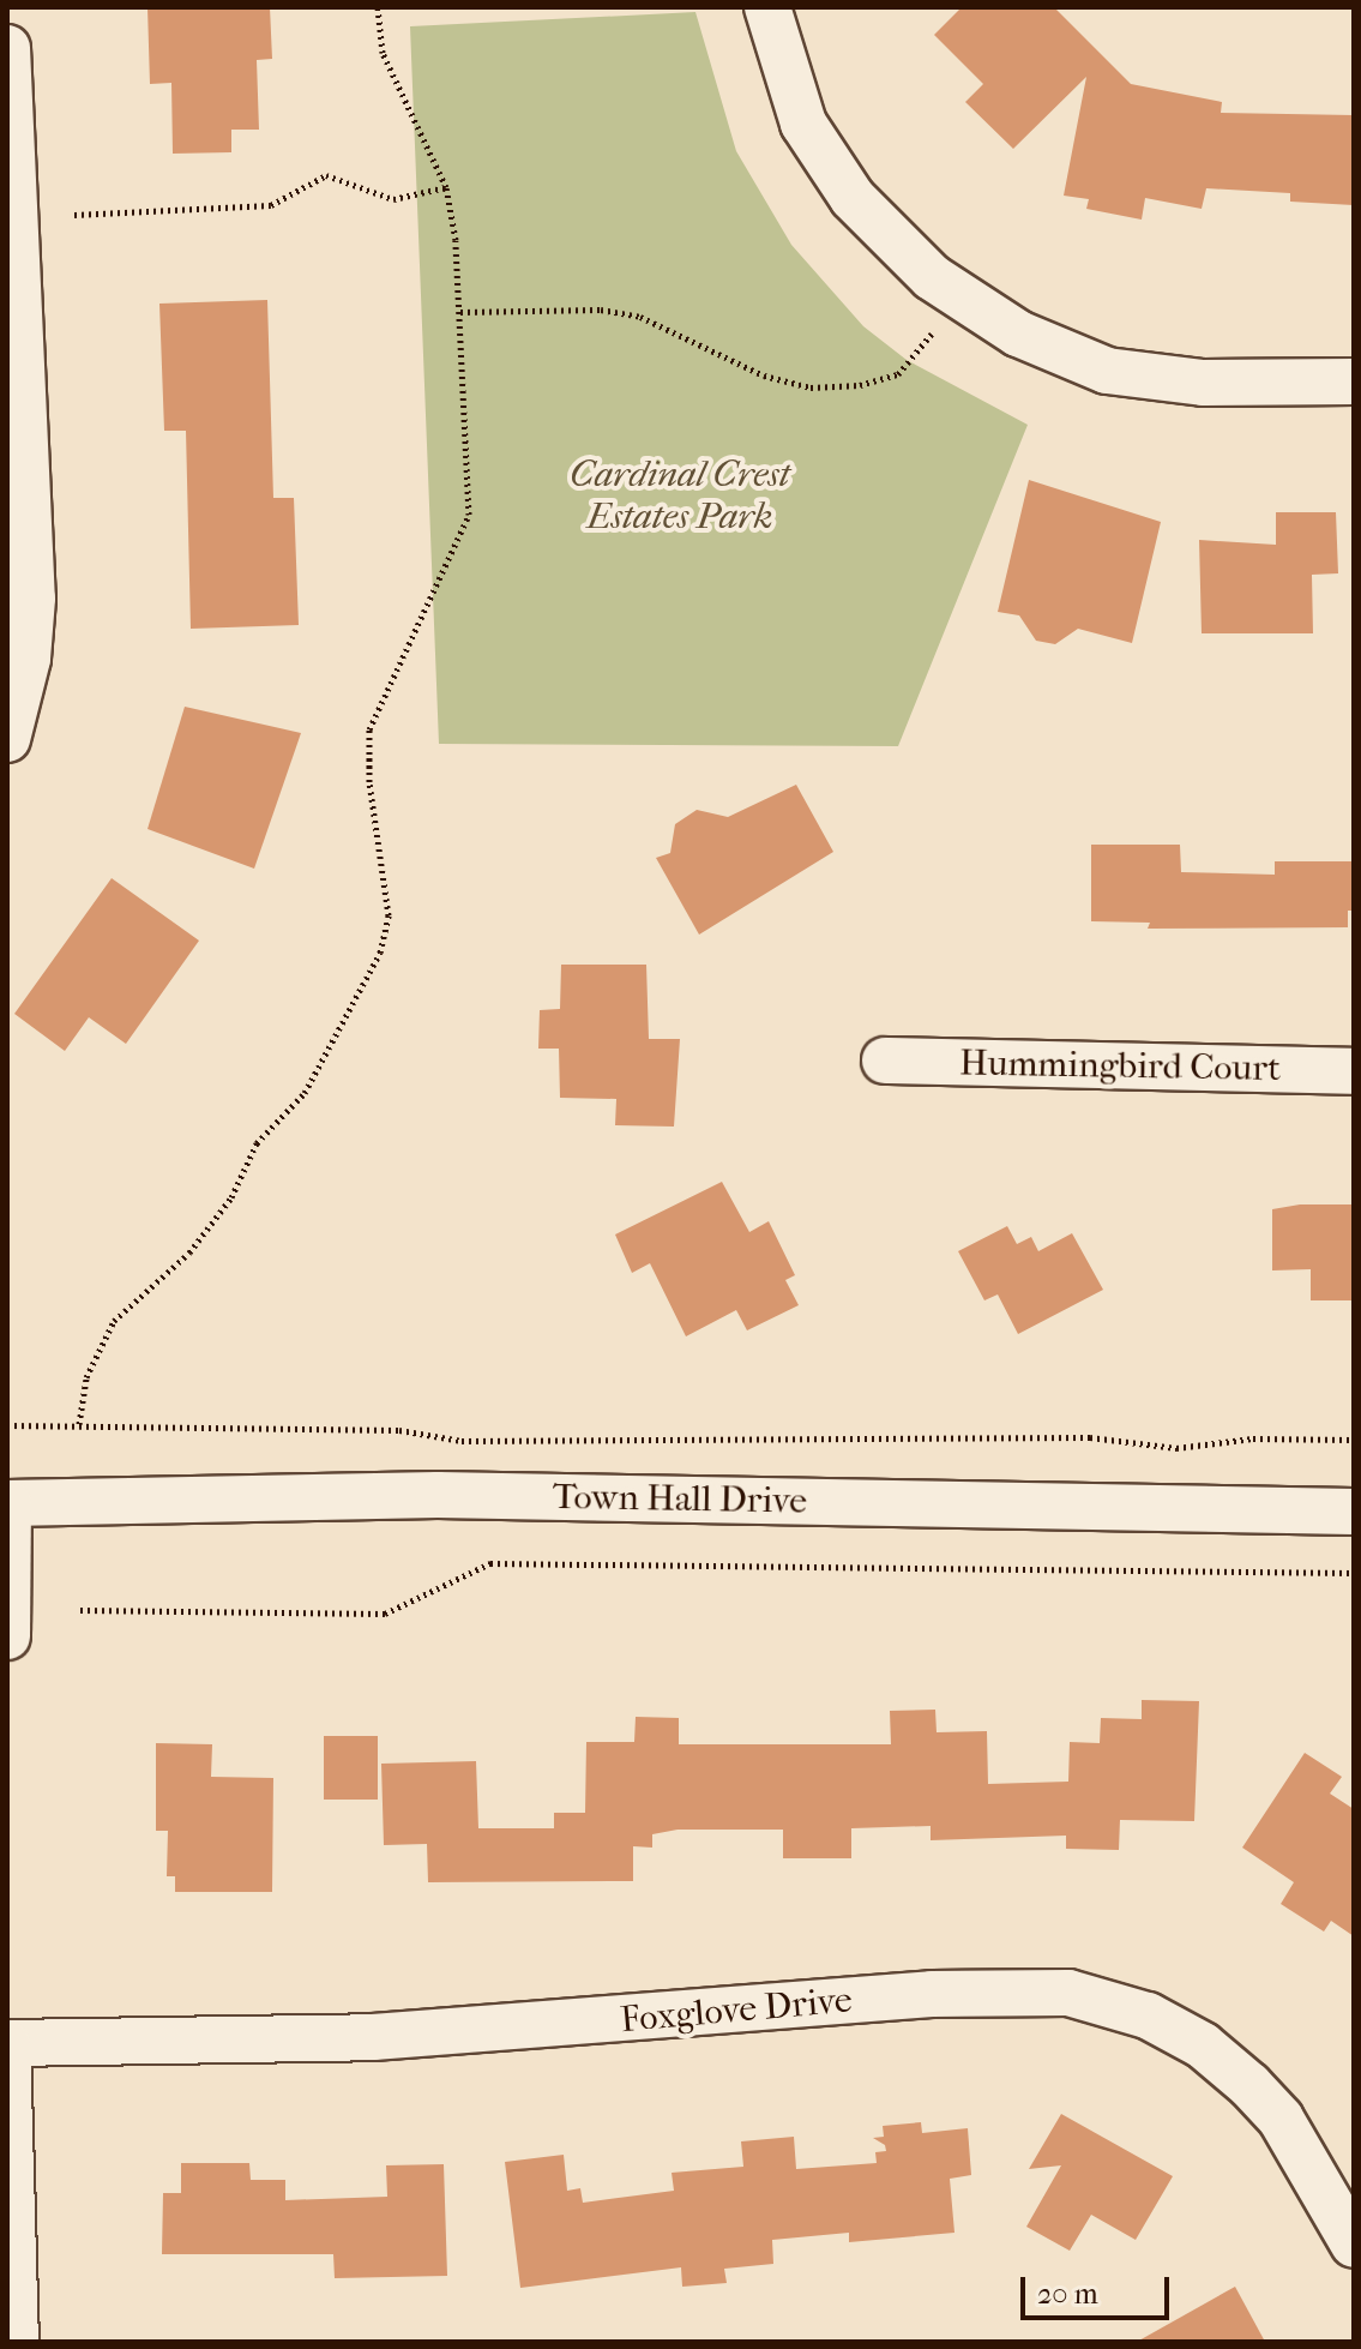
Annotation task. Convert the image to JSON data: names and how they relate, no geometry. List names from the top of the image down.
{
  "streets": {
    "street": ["Hummingbird Court", "Town Hall Drive", "Foxglove Drive"]
  },
  "parks": ["Cardinal Crest Estates Park"],
  "scale_bar": "20 m"
}
